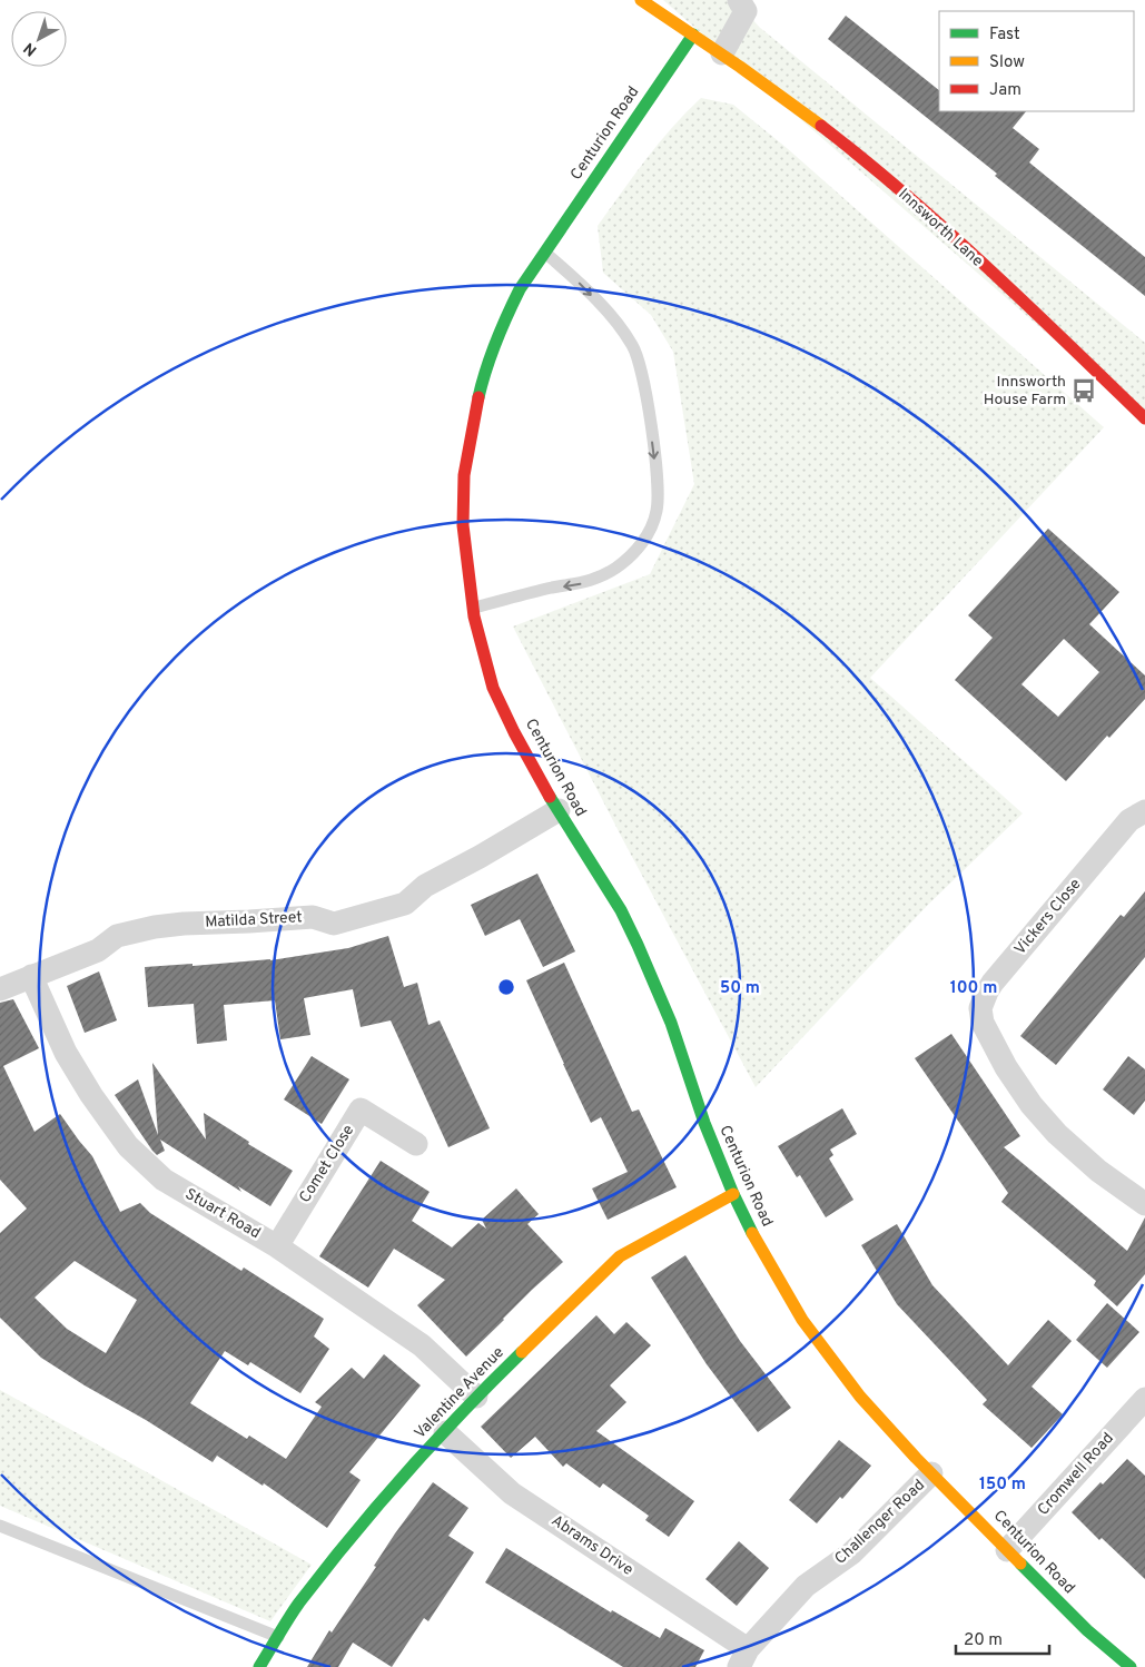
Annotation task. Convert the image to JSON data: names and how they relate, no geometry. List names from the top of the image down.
{
  "streets": {
    "street": [
      "Centurion Road",
      "Innsworth Lane",
      "Vickers Close",
      "Matilda Street",
      "Comet Close",
      "Stuart Road",
      "Valentine Avenue",
      "Cromwell Road",
      "Challenger Road",
      "Abrams Drive"
    ]
  },
  "crossings": [
    ["Centurion Road", "Innsworth Lane"],
    ["Centurion Road", "Matilda Street"],
    ["Centurion Road", "Valentine Avenue"],
    ["Centurion Road", "Cromwell Road"],
    ["Centurion Road", "Challenger Road"],
    ["Matilda Street", "Stuart Road"],
    ["Comet Close", "Stuart Road"],
    ["Stuart Road", "Valentine Avenue"],
    ["Valentine Avenue", "Abrams Drive"],
    ["Challenger Road", "Abrams Drive"]
  ],
  "places": {
    "bus stop": ["Innsworth House Farm"]
  },
  "legend": ["Fast", "Slow", "Jam"],
  "scale_bar": "20 m",
  "north": "bottom left",
  "rings": ["50 m", "100 m", "150 m"]
}
